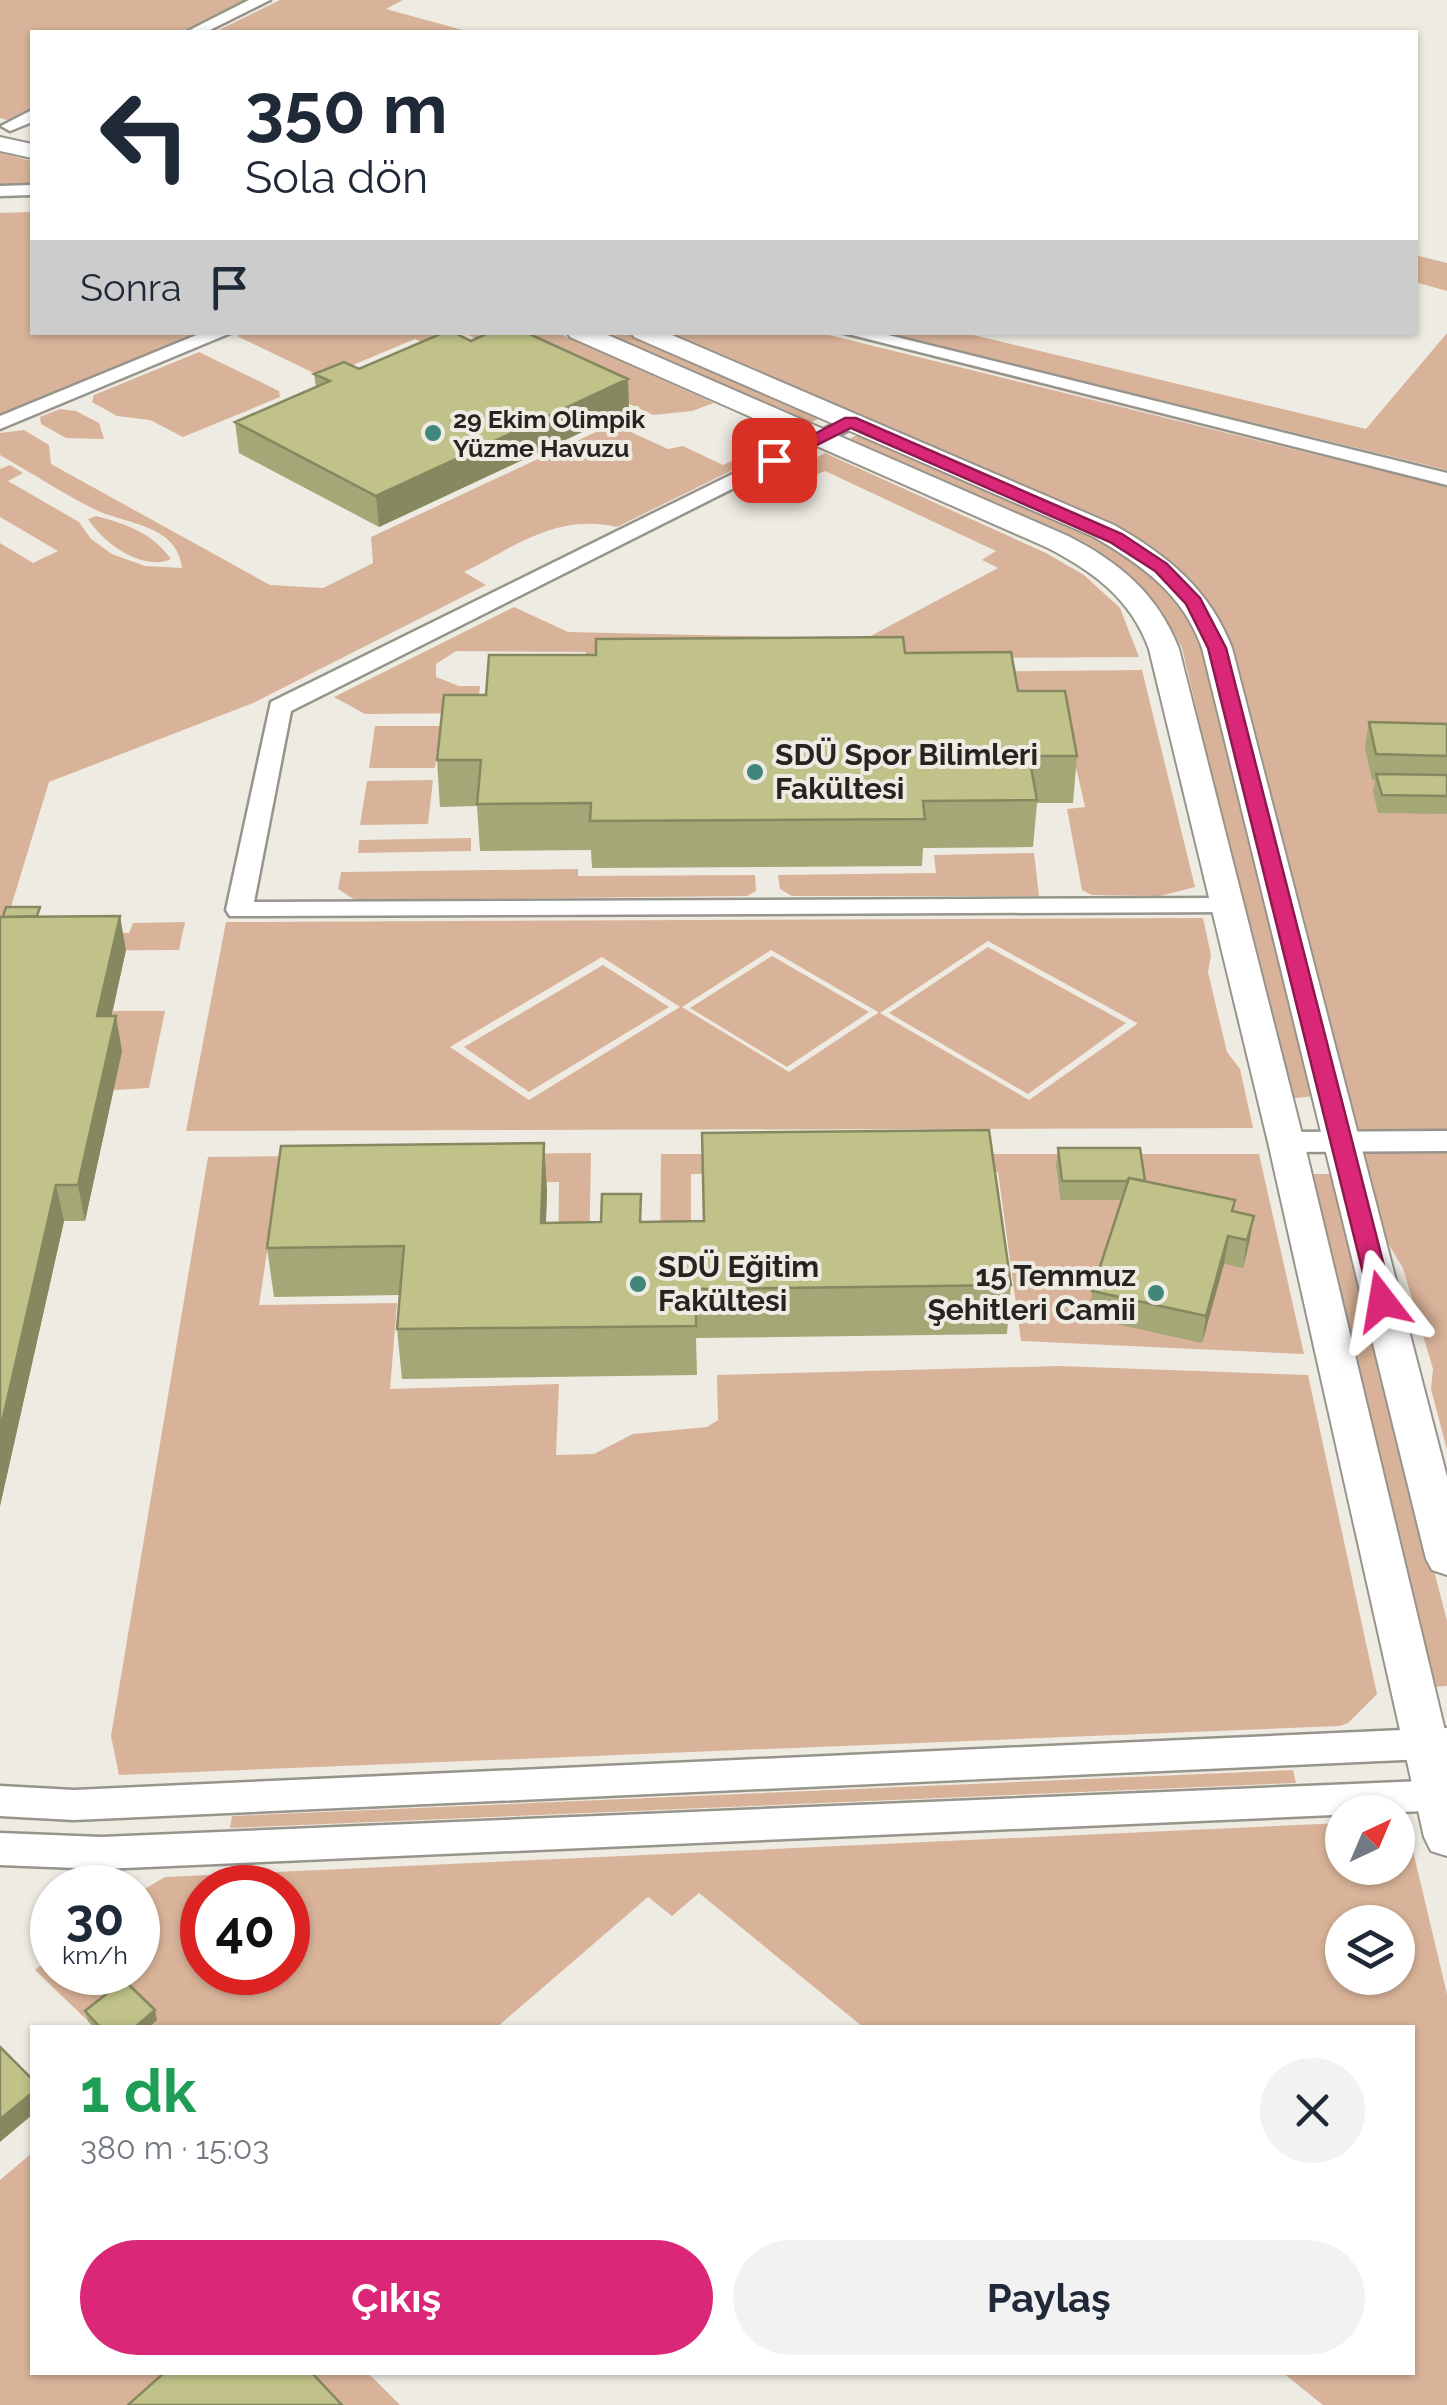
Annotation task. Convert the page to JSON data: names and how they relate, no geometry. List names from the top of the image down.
{
  "places": [
    "29 Ekim Olimpik Yüzme Havuzu",
    "SDÜ Spor Bilimleri Fakültesi",
    "SDÜ Eğitim Fakültesi",
    "15 Temmuz Şehitleri Camii"
  ],
  "north": "top right",
  "page": {
    "turn": ["350 m", "Sola dön"],
    "then": "Sonra",
    "speed": "30 km/h",
    "limit": "40",
    "heading": ["1 dk", "380 m · 15:03"],
    "buttons": ["Çıkış", "Paylaş"]
  }
}
